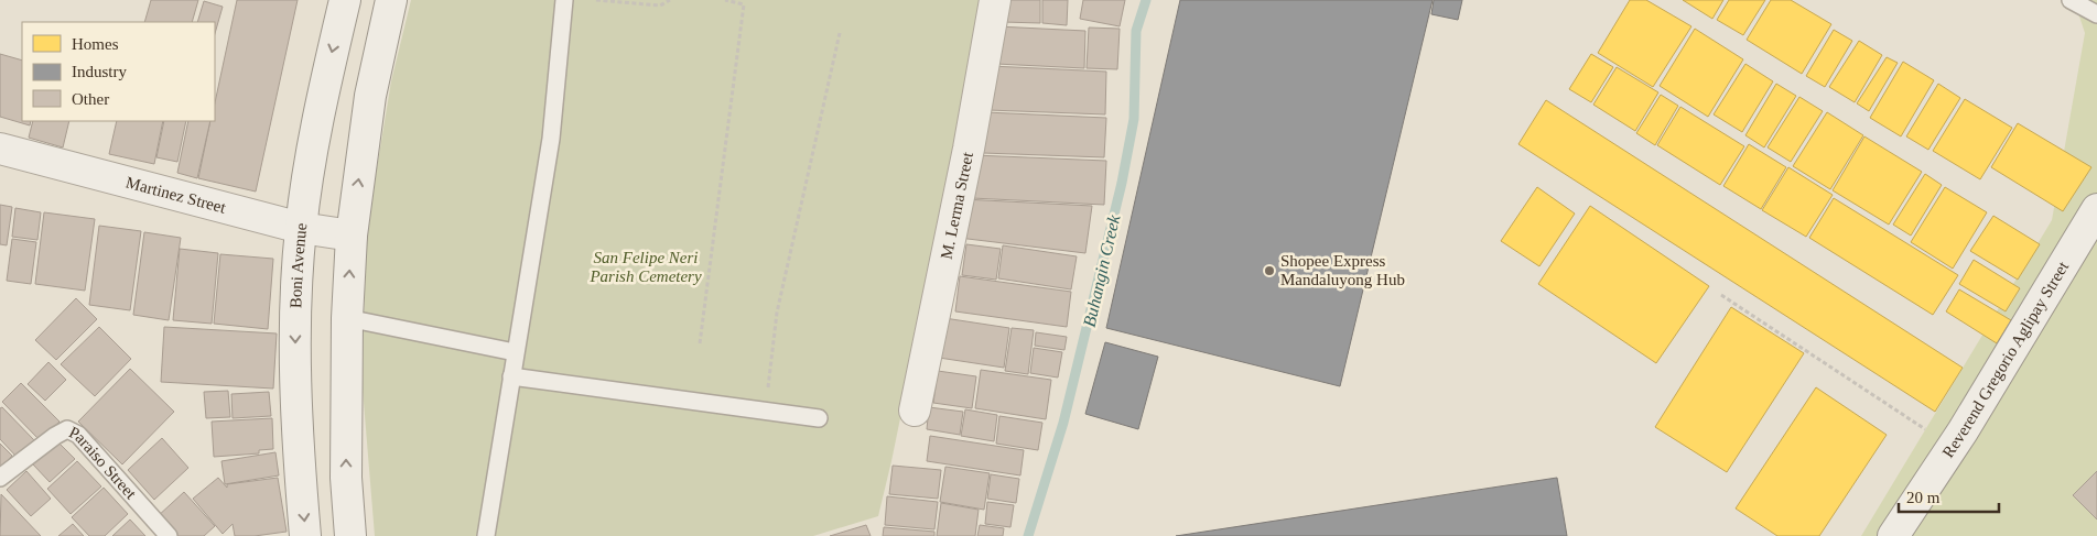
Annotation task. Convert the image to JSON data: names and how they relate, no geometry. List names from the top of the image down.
{
  "streets": {
    "street": [
      "Martinez Street",
      "M. Lerma Street",
      "Boni Avenue",
      "Reverend Gregorio Aglipay Street"
    ],
    "lane": ["Paraiso Street"]
  },
  "crossings": [
    ["Martinez Street", "Boni Avenue"]
  ],
  "water": ["Buhangin Creek"],
  "parks": ["San Felipe Neri Parish Cemetery"],
  "places": ["Shopee Express Mandaluyong Hub"],
  "legend": ["Homes", "Industry", "Other"],
  "scale_bar": "20 m"
}
